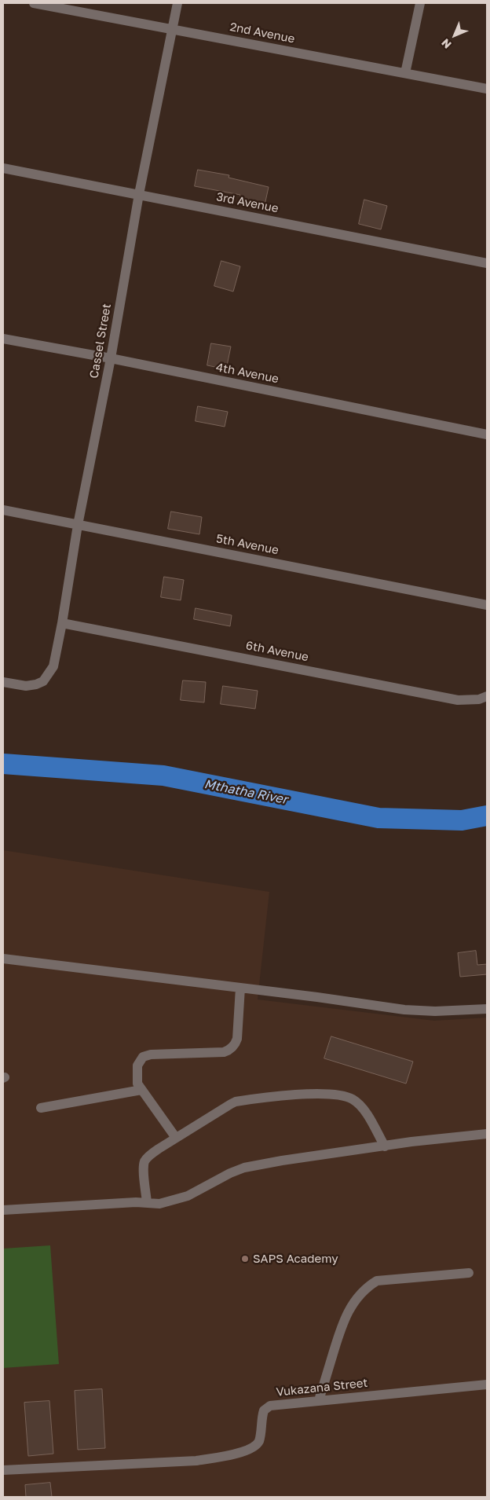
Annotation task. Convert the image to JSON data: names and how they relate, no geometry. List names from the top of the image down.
{
  "streets": {
    "street": [
      "2nd Avenue",
      "3rd Avenue",
      "Cassel Street",
      "4th Avenue",
      "5th Avenue",
      "6th Avenue",
      "Vukazana Street"
    ]
  },
  "crossings": [
    ["2nd Avenue", "Cassel Street"],
    ["3rd Avenue", "Cassel Street"],
    ["Cassel Street", "4th Avenue"],
    ["Cassel Street", "5th Avenue"],
    ["Cassel Street", "6th Avenue"]
  ],
  "water": ["Mthatha River"],
  "places": ["SAPS Academy"],
  "north": "bottom left"
}
